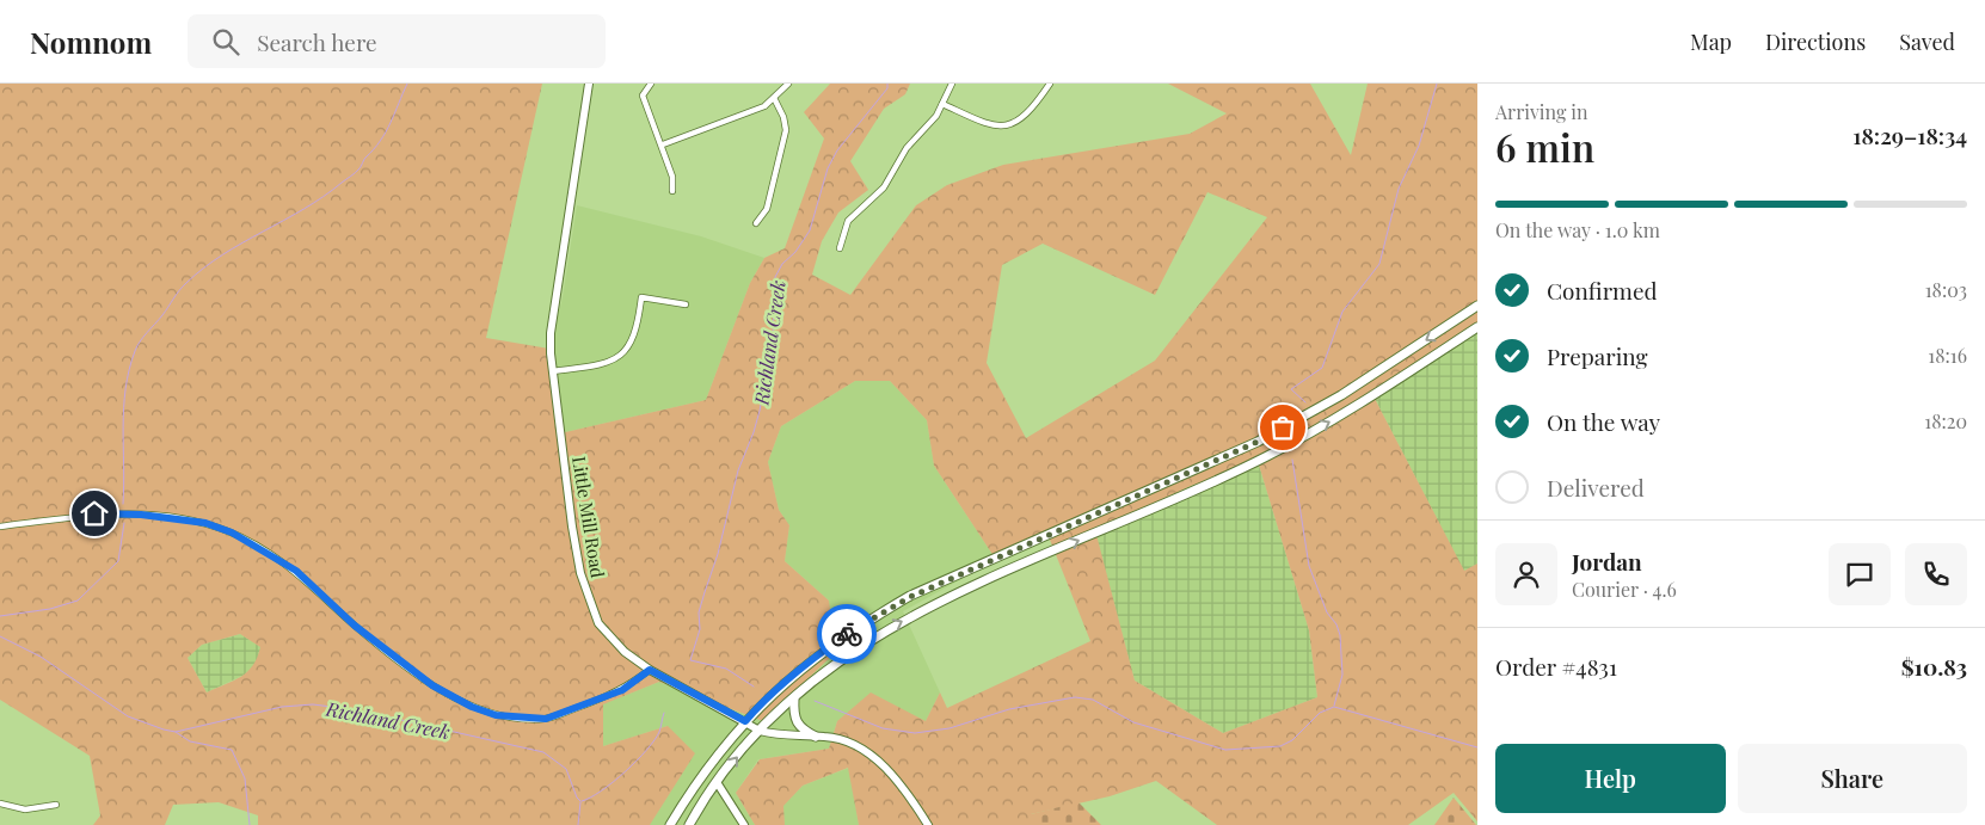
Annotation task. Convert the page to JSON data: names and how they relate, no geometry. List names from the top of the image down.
{
  "streets": {
    "street": ["Little Mill Road"]
  },
  "water": ["Richland Creek"],
  "page": {
    "header": "Nomnom",
    "search": "Search here",
    "nav": ["Map", "Directions", "Saved"],
    "heading": ["6 min", "Arriving in", "18:29–18:34"],
    "panel": [
      "Jordan",
      "Courier · 4.6",
      "Order #4831",
      "$10.83"
    ],
    "bar": "On the way · 1.0 km",
    "list": [
      ["Confirmed", "18:03"],
      ["Preparing", "18:16"],
      ["On the way", "18:20"],
      "Delivered"
    ],
    "buttons": ["Help", "Share"]
  }
}
